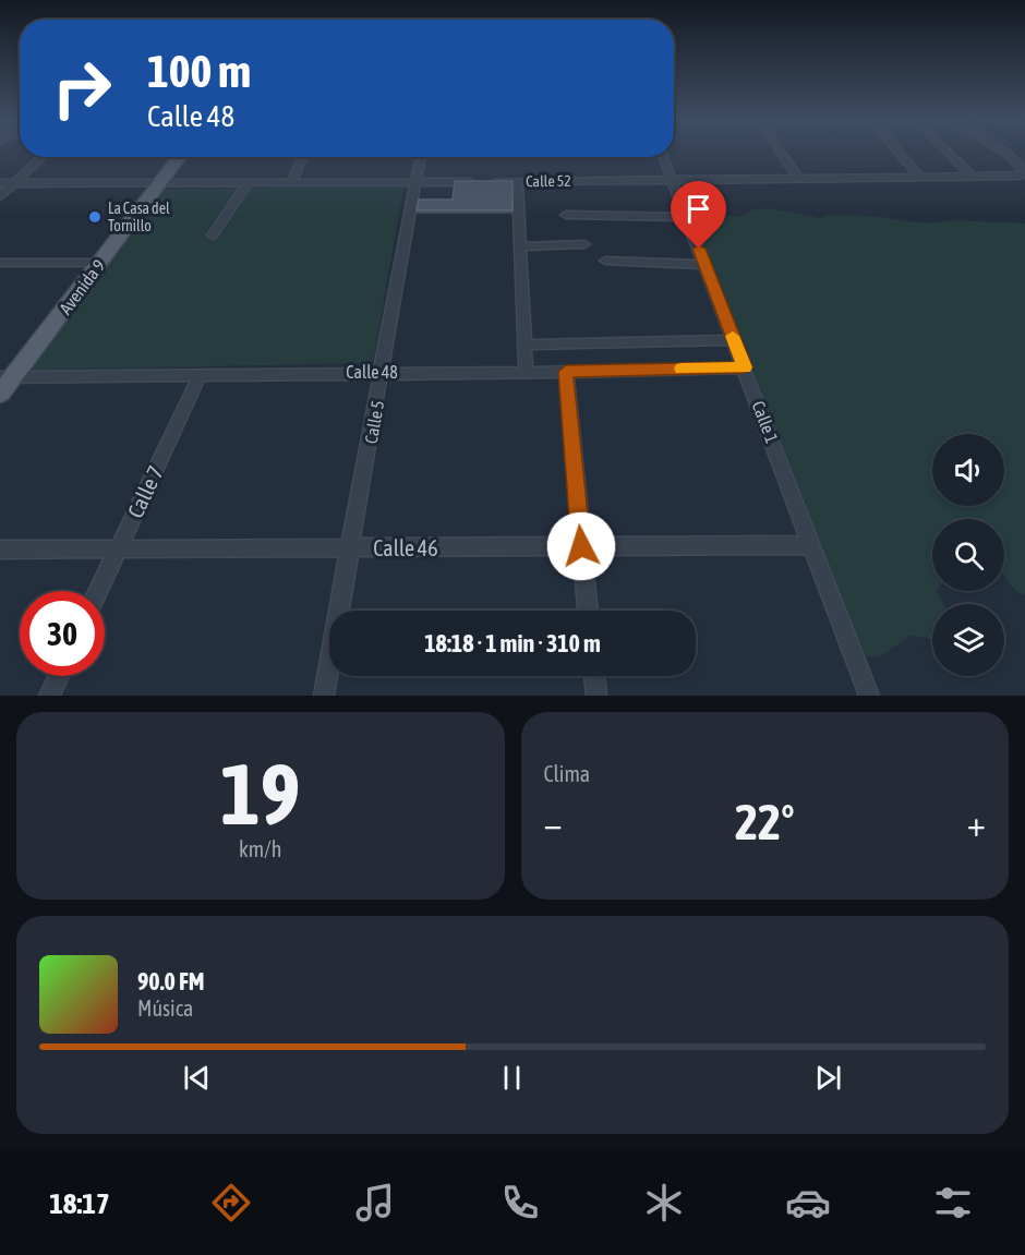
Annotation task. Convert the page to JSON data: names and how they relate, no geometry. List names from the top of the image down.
{
  "streets": {
    "main road": ["Avenida 9"],
    "street": [
      "Calle 52",
      "Calle 48",
      "Calle 5",
      "Calle 1",
      "Calle 7",
      "Calle 46"
    ]
  },
  "crossings": [
    ["Calle 52", "Calle 1"],
    ["Avenida 9", "Calle 48"],
    ["Calle 48", "Calle 5"],
    ["Calle 48", "Calle 1"],
    ["Calle 48", "Calle 7"],
    ["Calle 5", "Calle 46"],
    ["Calle 1", "Calle 46"],
    ["Calle 7", "Calle 46"]
  ],
  "places": ["La Casa del Tornillo"],
  "page": {
    "turn": ["100 m", "Calle 48"],
    "limit": "30",
    "trip": "18:18 · 1 min · 310 m",
    "tile": [
      ["19", "km/h"],
      "Clima"
    ],
    "heat": ["−", "22°", "+"],
    "song": ["90.0 FM", "Música"],
    "tabs": "18:17"
  }
}
